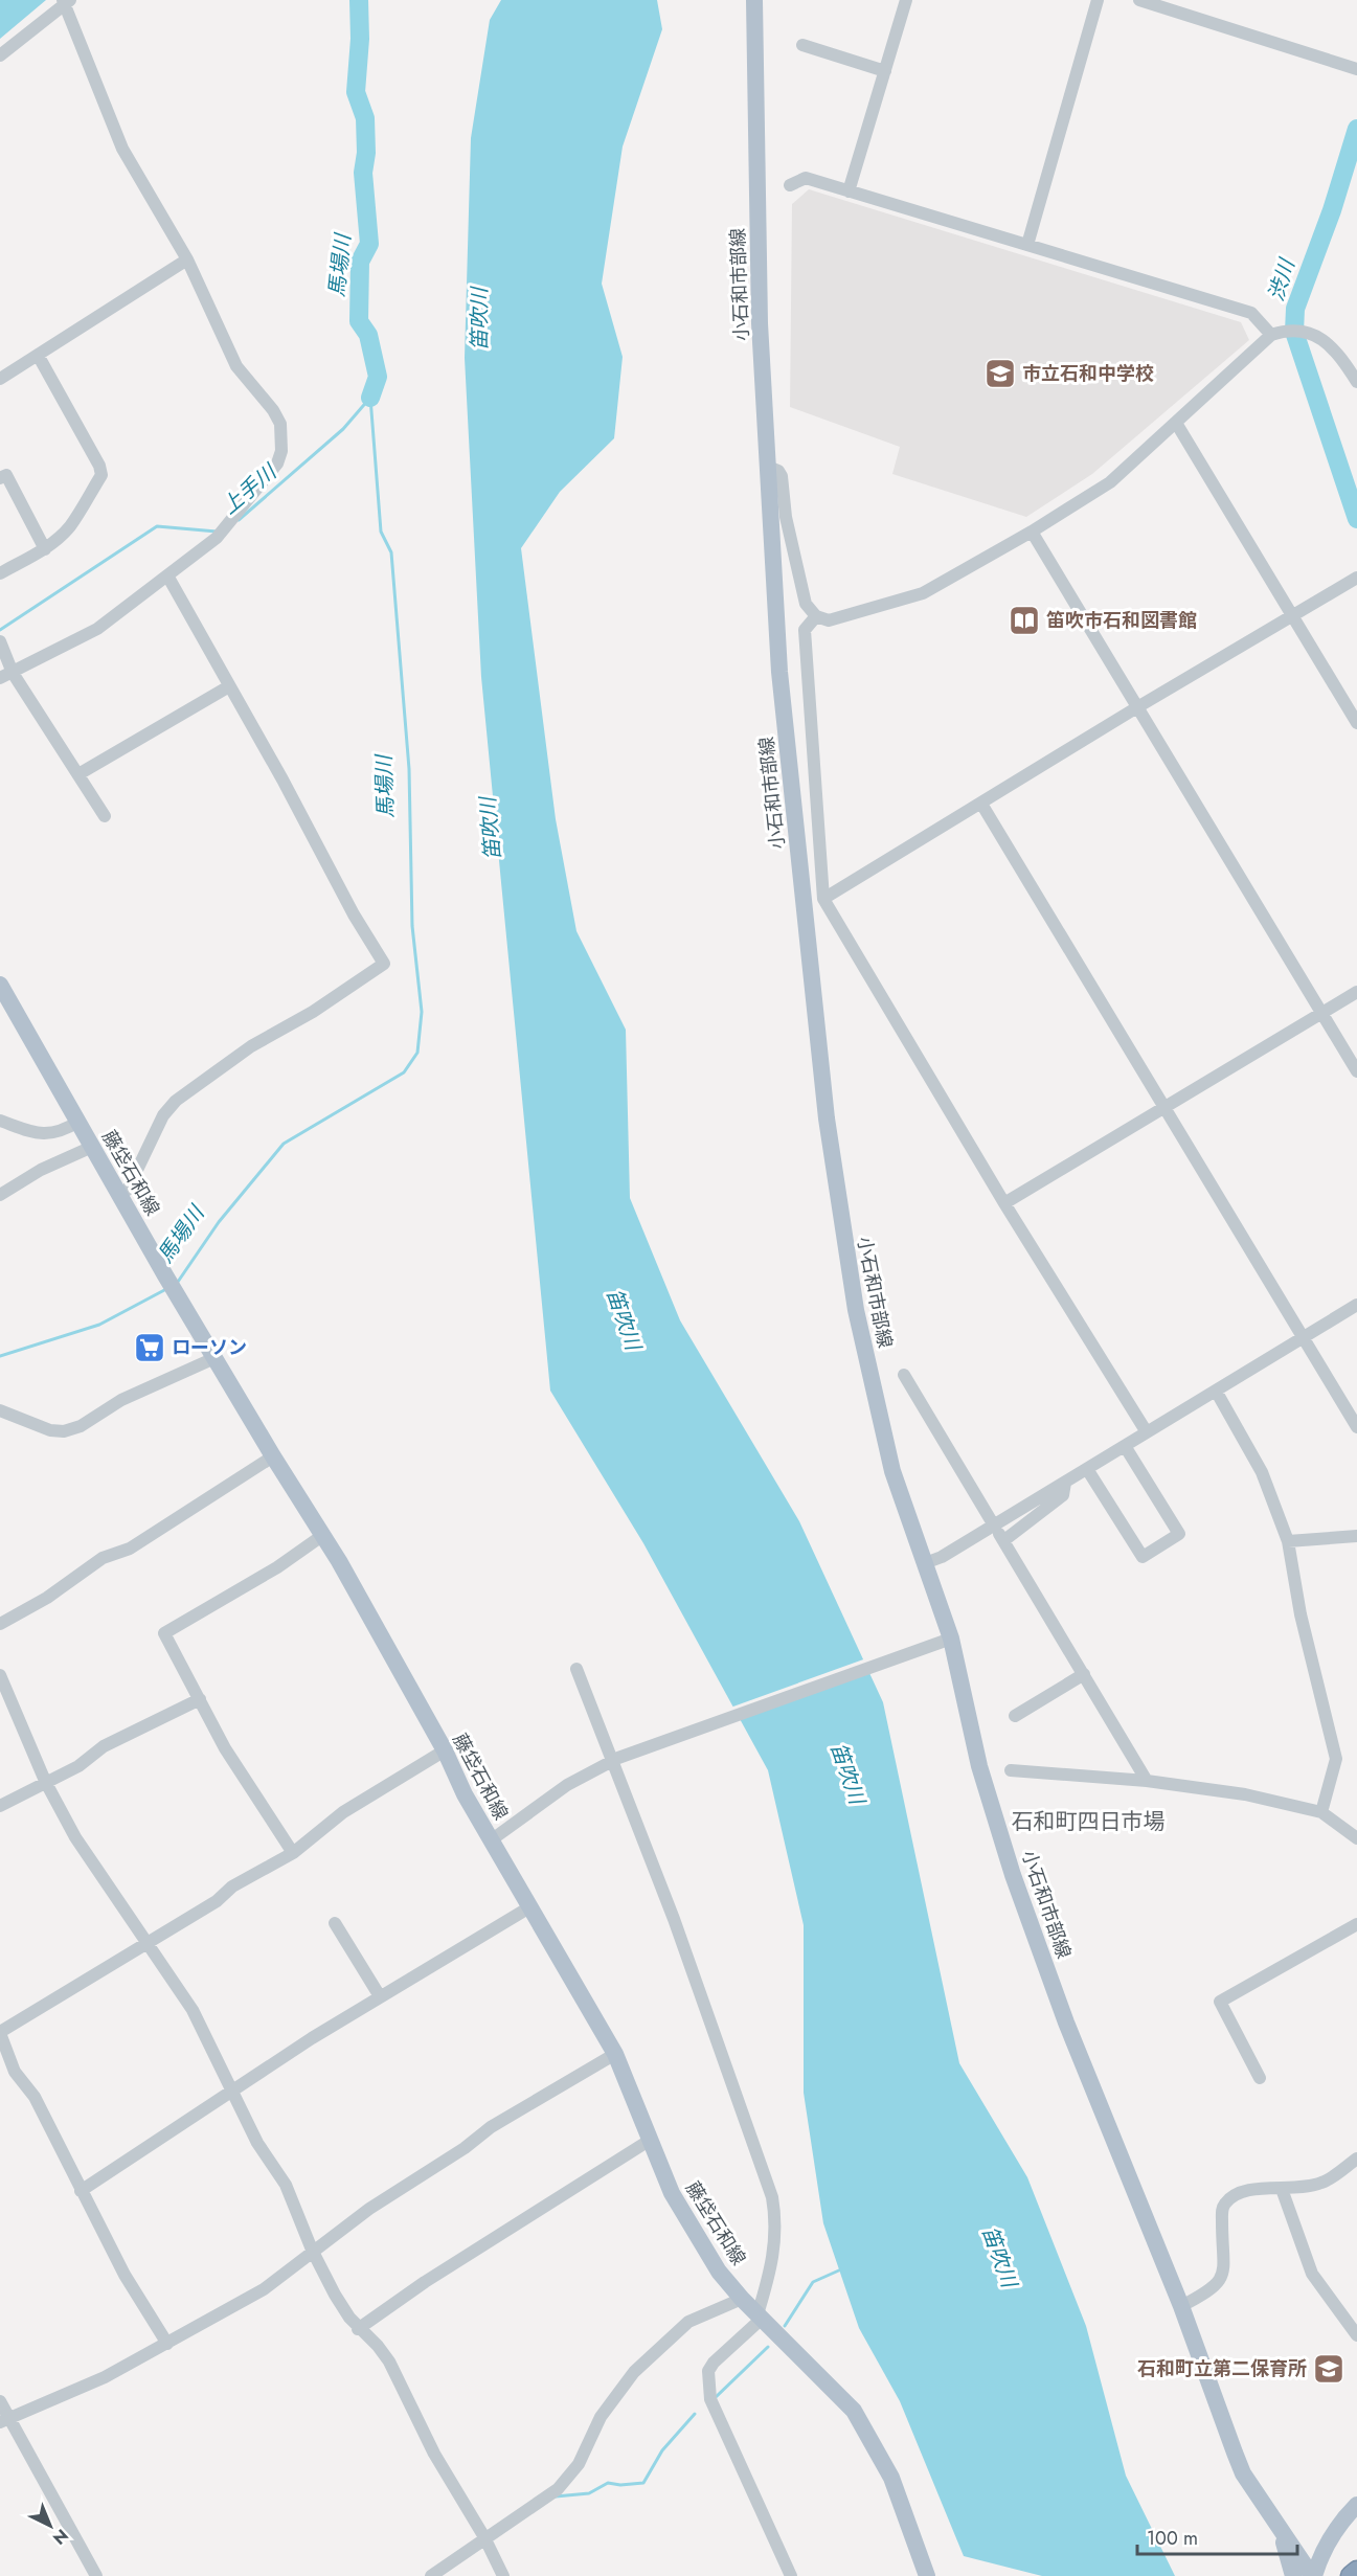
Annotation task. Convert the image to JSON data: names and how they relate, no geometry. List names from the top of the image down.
{
  "streets": {
    "main road": ["小石和市部線", "藤垈石和線"]
  },
  "districts": ["石和町四日市場"],
  "water": [
    "馬場川",
    "渋川",
    "笛吹川",
    "上手川"
  ],
  "places": {
    "school or university": ["市立石和中学校", "石和町立第二保育所"],
    "library": ["笛吹市石和図書館"],
    "supermarket": ["ローソン"]
  },
  "scale_bar": "100 m",
  "north": "bottom right"
}
